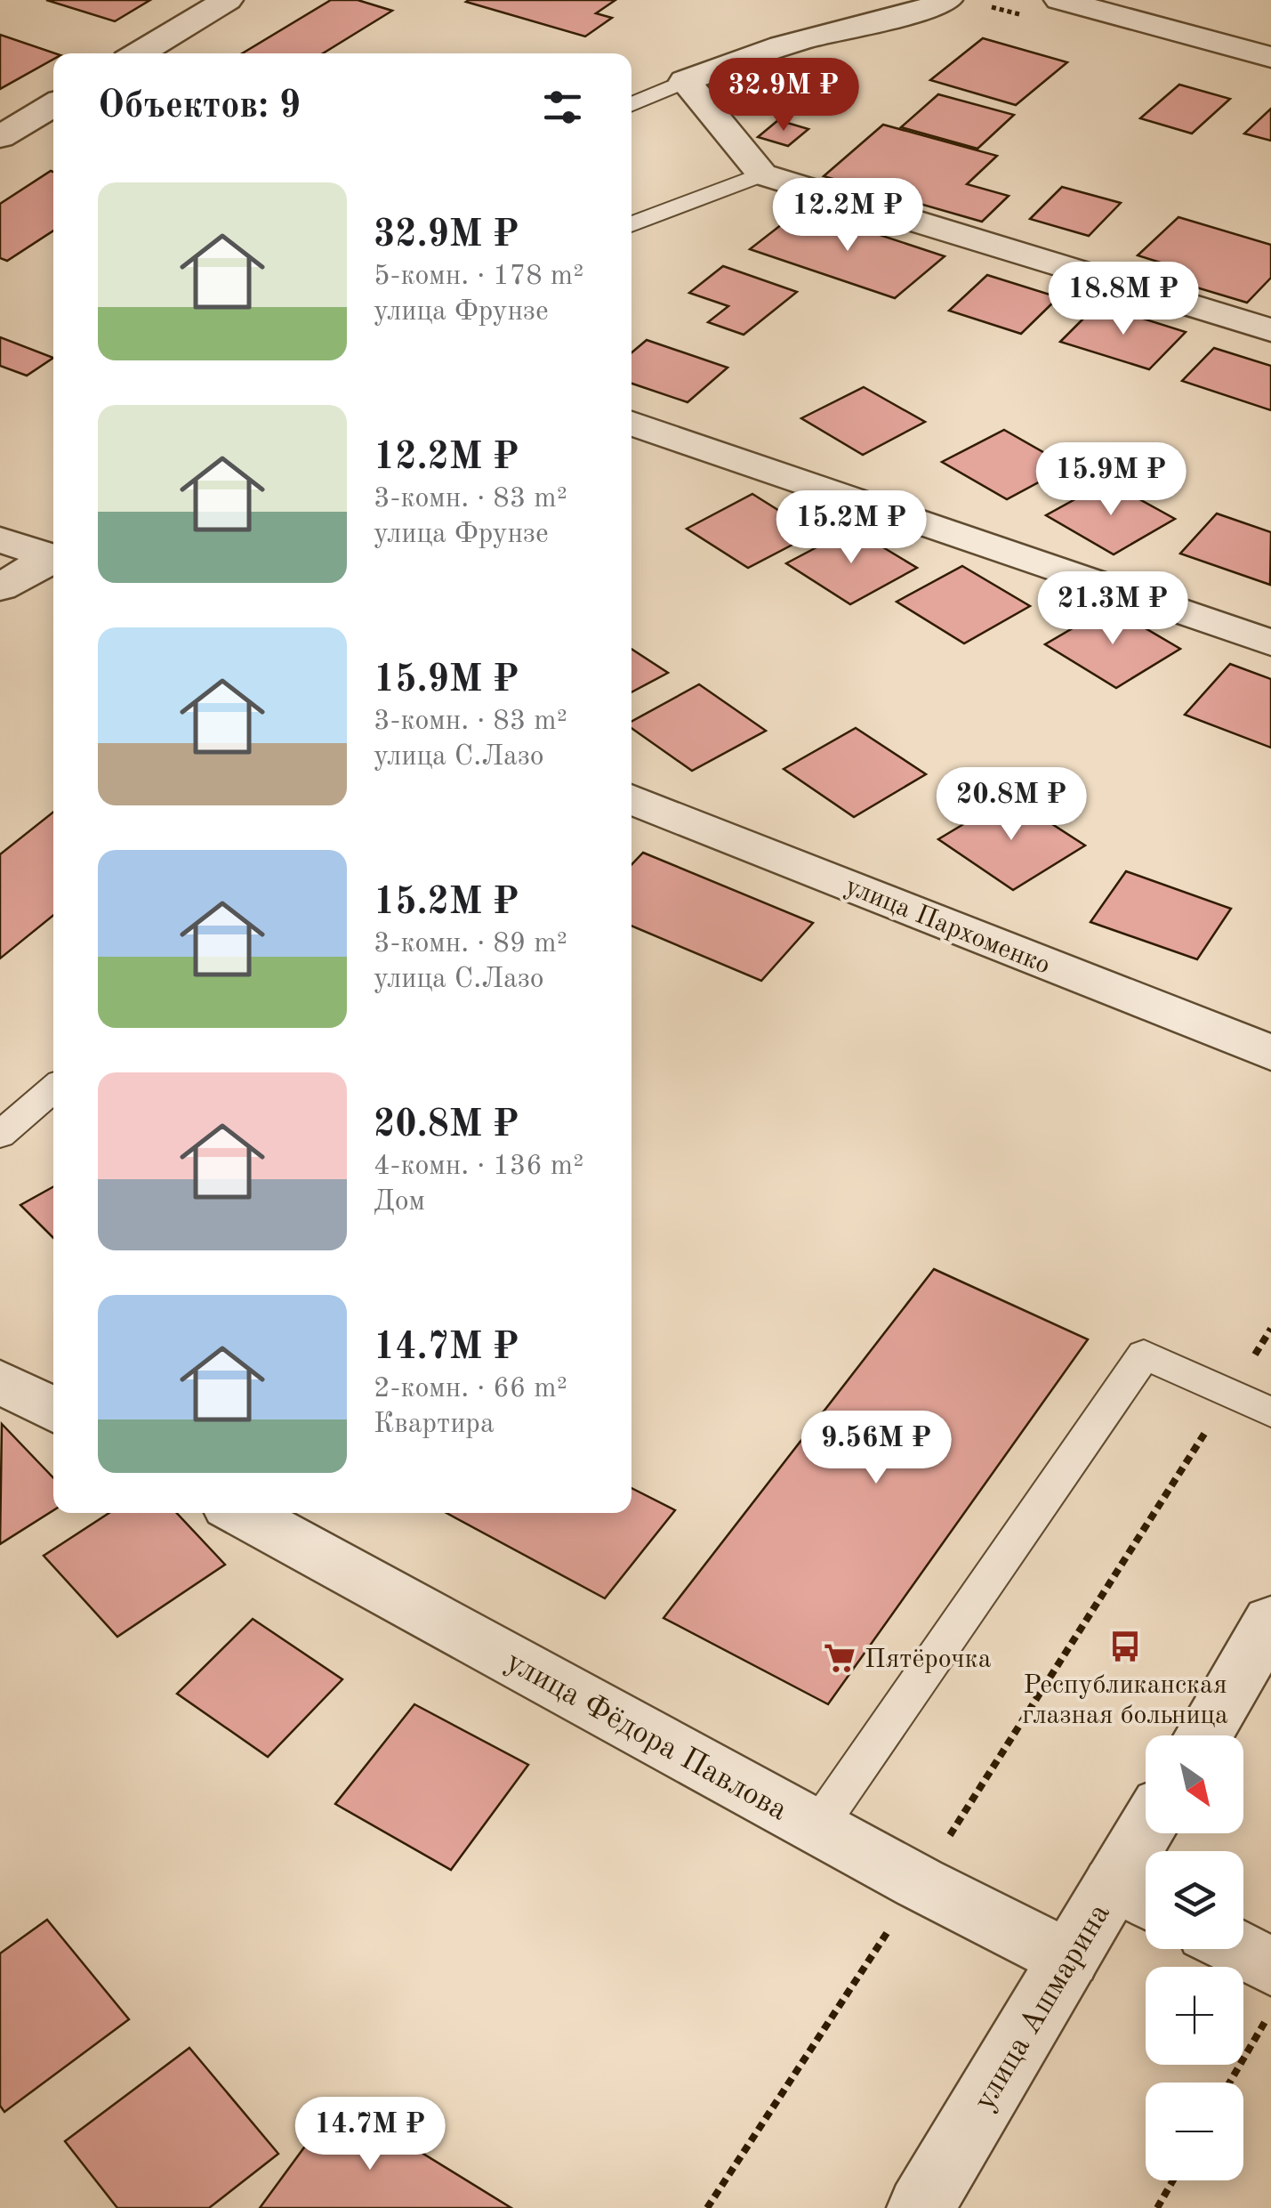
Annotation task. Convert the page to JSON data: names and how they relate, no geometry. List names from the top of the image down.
{
  "streets": {
    "street": ["улица Пархоменко", "улица Фёдора Павлова", "улица Ашмарина"]
  },
  "crossings": [
    ["улица Фёдора Павлова", "улица Ашмарина"]
  ],
  "places": {
    "bus stop": ["Республиканская глазная больница"],
    "supermarket": ["Пятёрочка"]
  },
  "north": "bottom right",
  "page": {
    "heading": "Объектов: 9",
    "price": [
      "32.9M ₽",
      "12.2M ₽",
      "18.8M ₽",
      "15.9M ₽",
      "15.2M ₽",
      "21.3M ₽",
      "20.8M ₽",
      "9.56M ₽",
      "14.7M ₽"
    ],
    "list": [
      {
        "name": "32.9M ₽",
        "note": "5-комн. · 178 m² · улица Фрунзе"
      },
      {
        "name": "12.2M ₽",
        "note": "3-комн. · 83 m² · улица Фрунзе"
      },
      {
        "name": "15.9M ₽",
        "note": "3-комн. · 83 m² · улица С.Лазо"
      },
      {
        "name": "15.2M ₽",
        "note": "3-комн. · 89 m² · улица С.Лазо"
      },
      {
        "name": "20.8M ₽",
        "note": "4-комн. · 136 m² · Дом"
      },
      {
        "name": "14.7M ₽",
        "note": "2-комн. · 66 m² · Квартира"
      }
    ],
    "map_buttons": ["+", "−"]
  }
}
